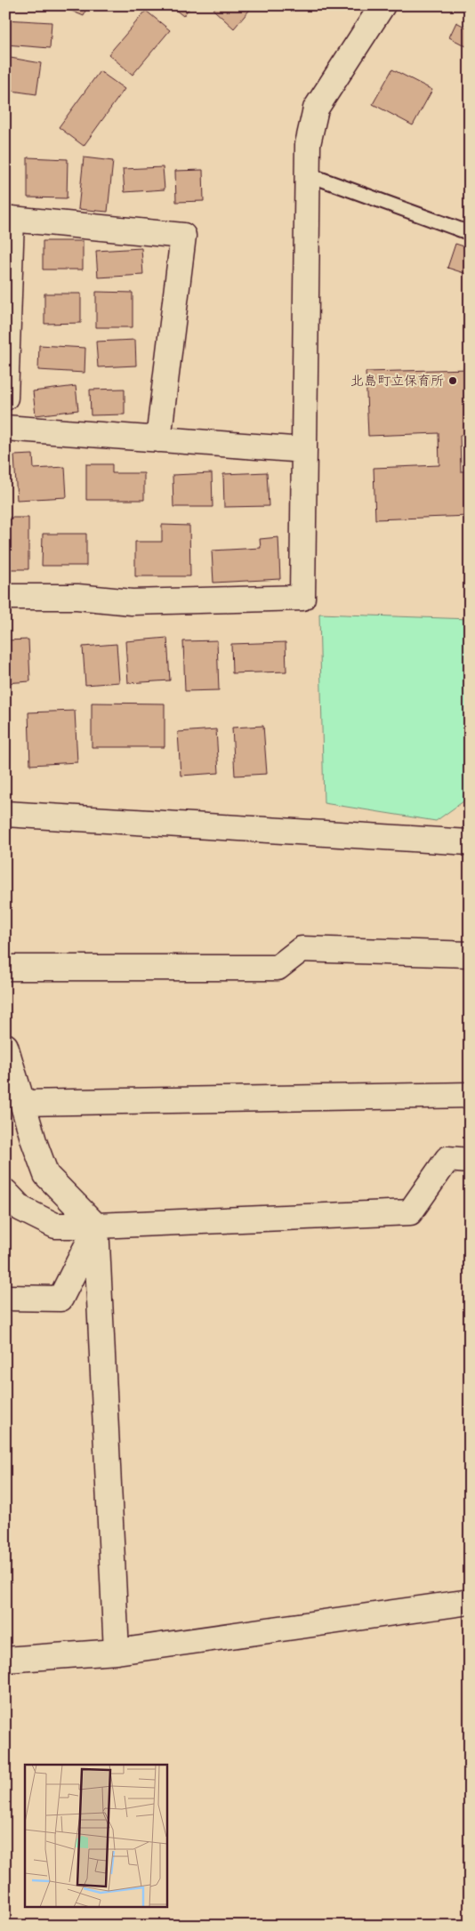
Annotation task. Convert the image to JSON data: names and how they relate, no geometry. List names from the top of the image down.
{
  "places": ["北島町立保育所"]
}
